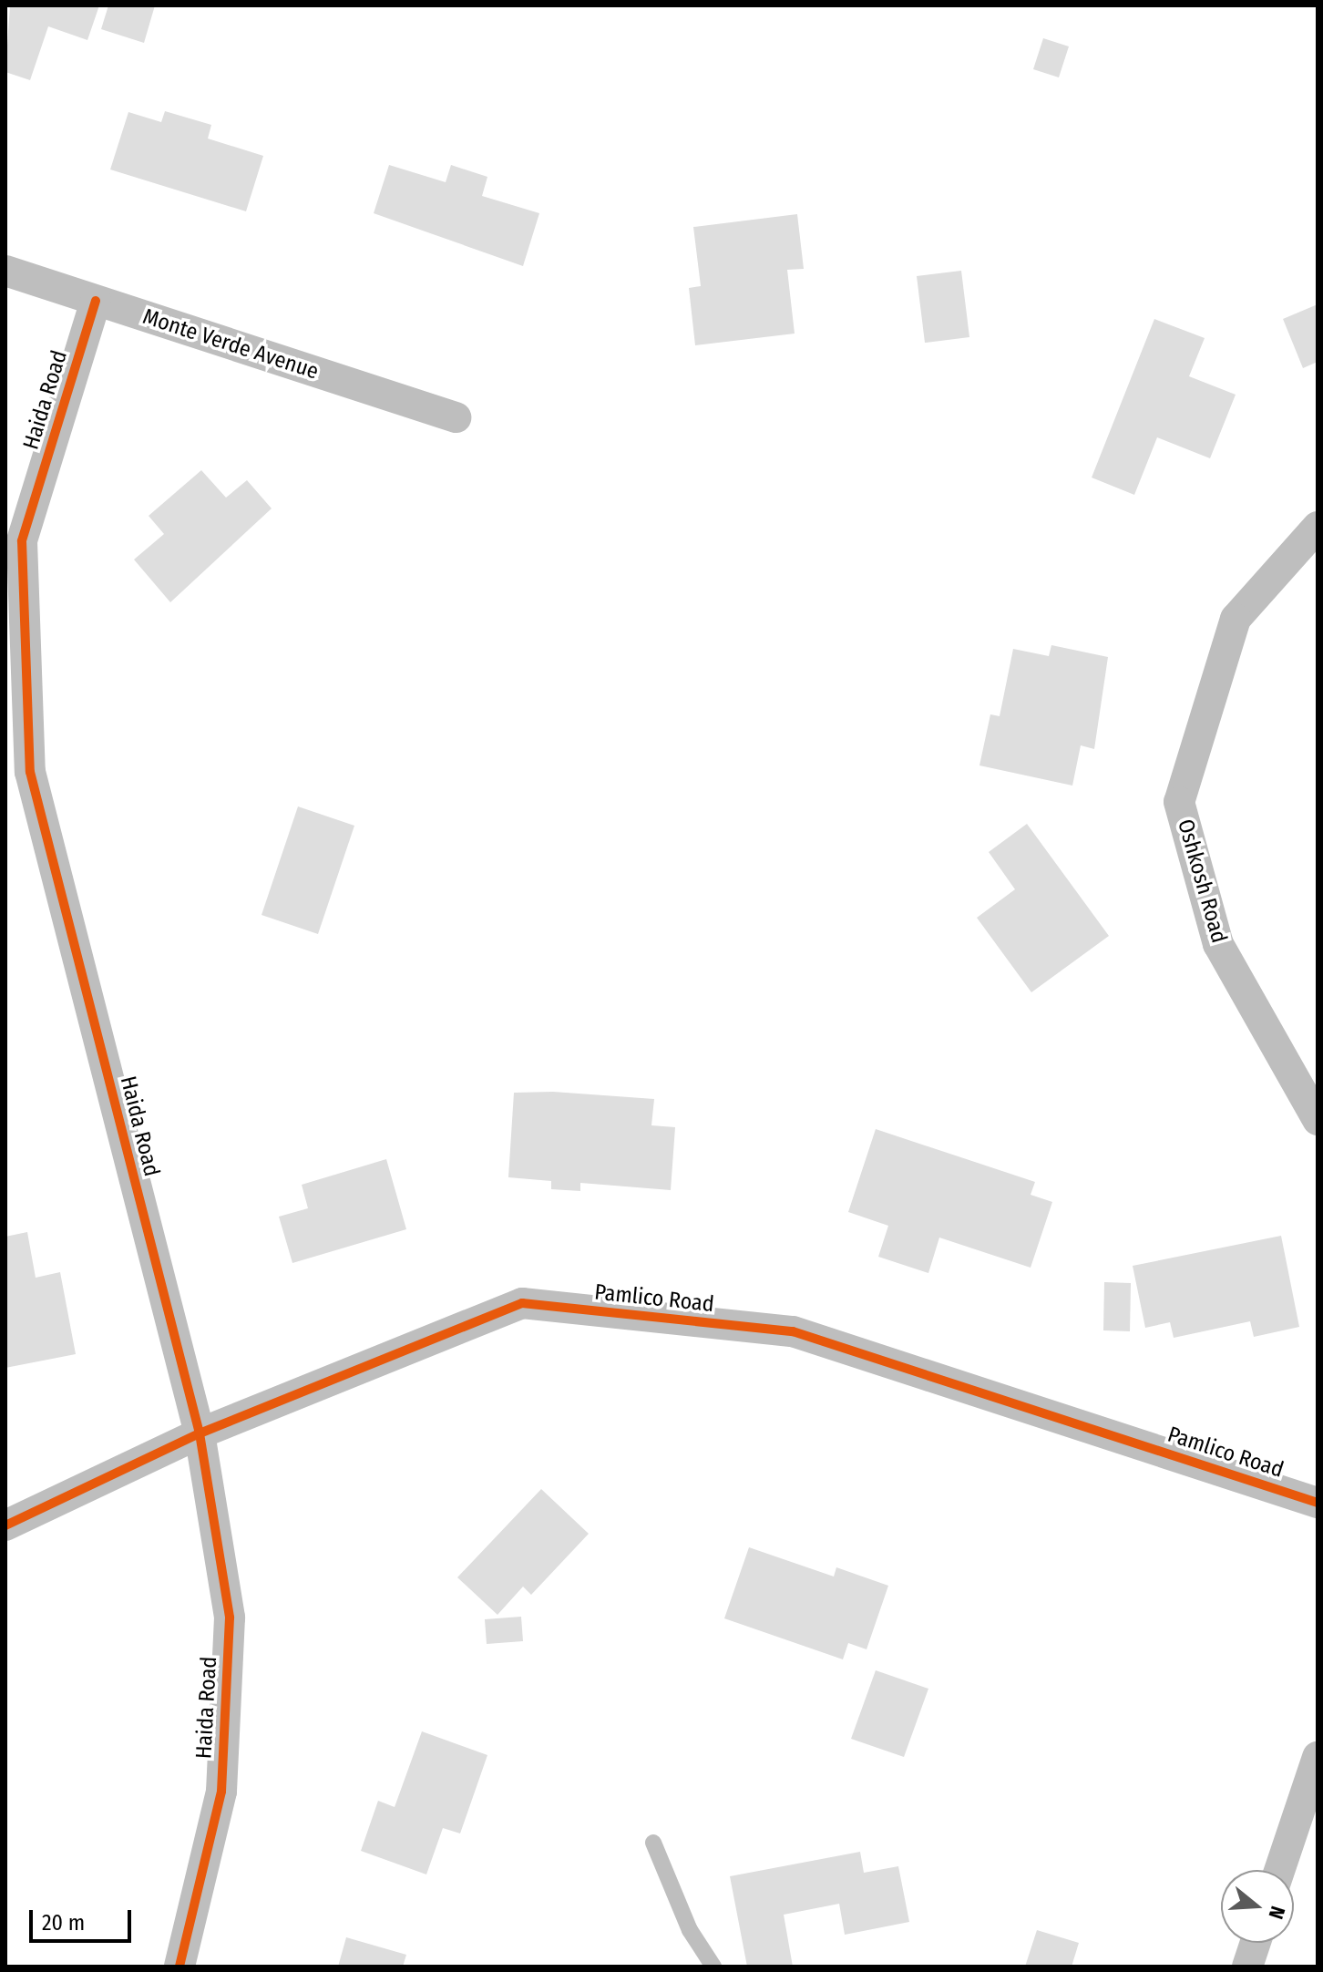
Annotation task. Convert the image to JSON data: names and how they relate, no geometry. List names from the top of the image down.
{
  "streets": {
    "street": [
      "Monte Verde Avenue",
      "Haida Road",
      "Oshkosh Road",
      "Pamlico Road"
    ]
  },
  "crossings": [
    ["Monte Verde Avenue", "Haida Road"],
    ["Haida Road", "Pamlico Road"]
  ],
  "scale_bar": "20 m",
  "north": "right"
}
